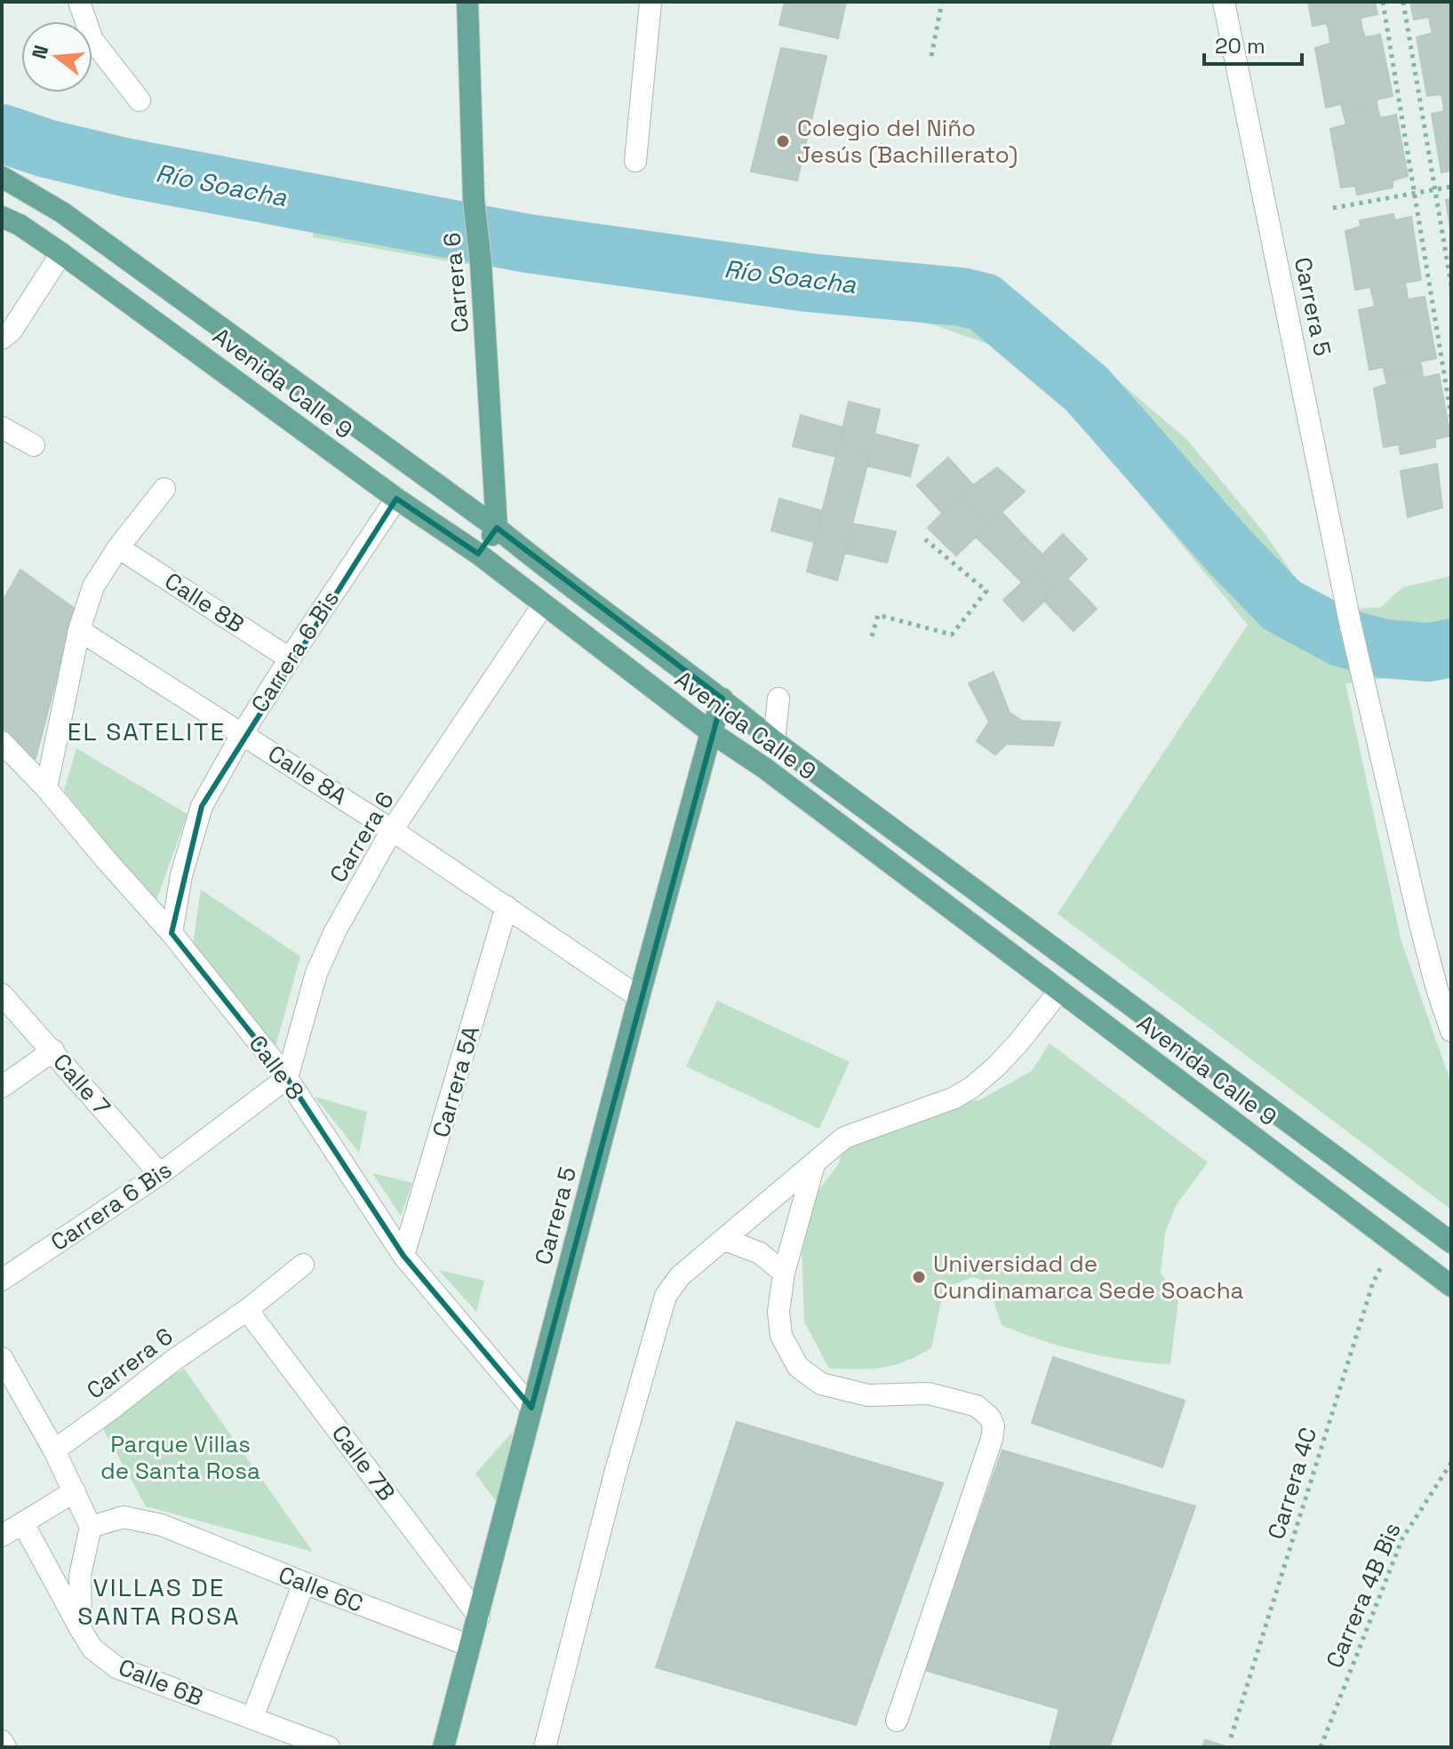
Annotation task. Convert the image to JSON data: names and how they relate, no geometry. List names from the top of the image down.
{
  "streets": {
    "main road": ["Carrera 6", "Carrera 5", "Avenida Calle 9"],
    "street": [
      "Calle 8B",
      "Carrera 6 Bis",
      "Calle 8A",
      "Calle 8",
      "Carrera 5A",
      "Calle 7",
      "Calle 7B",
      "Calle 6C",
      "Calle 6B"
    ],
    "path": ["Carrera 4C", "Carrera 4B Bis"]
  },
  "crossings": [
    ["Carrera 6", "Avenida Calle 9"],
    ["Carrera 6", "Carrera 6 Bis"],
    ["Carrera 6", "Calle 8A"],
    ["Carrera 6", "Calle 8"],
    ["Carrera 6", "Calle 7B"],
    ["Carrera 5", "Avenida Calle 9"],
    ["Carrera 5", "Calle 8A"],
    ["Carrera 5", "Calle 8"],
    ["Carrera 5", "Calle 7B"],
    ["Carrera 5", "Calle 6C"],
    ["Avenida Calle 9", "Carrera 6 Bis"],
    ["Avenida Calle 9", "Carrera 4C"],
    ["Calle 8B", "Carrera 6 Bis"],
    ["Carrera 6 Bis", "Calle 8A"],
    ["Carrera 6 Bis", "Calle 8"],
    ["Carrera 6 Bis", "Calle 7"],
    ["Calle 8A", "Carrera 5A"],
    ["Calle 8", "Carrera 5A"]
  ],
  "districts": ["EL SATELITE", "VILLAS DE SANTA ROSA"],
  "water": ["Río Soacha"],
  "parks": ["Parque Villas de Santa Rosa"],
  "places": ["Colegio del Niño Jesús (Bachillerato)", "Universidad de Cundinamarca Sede Soacha"],
  "scale_bar": "20 m",
  "north": "left"
}
